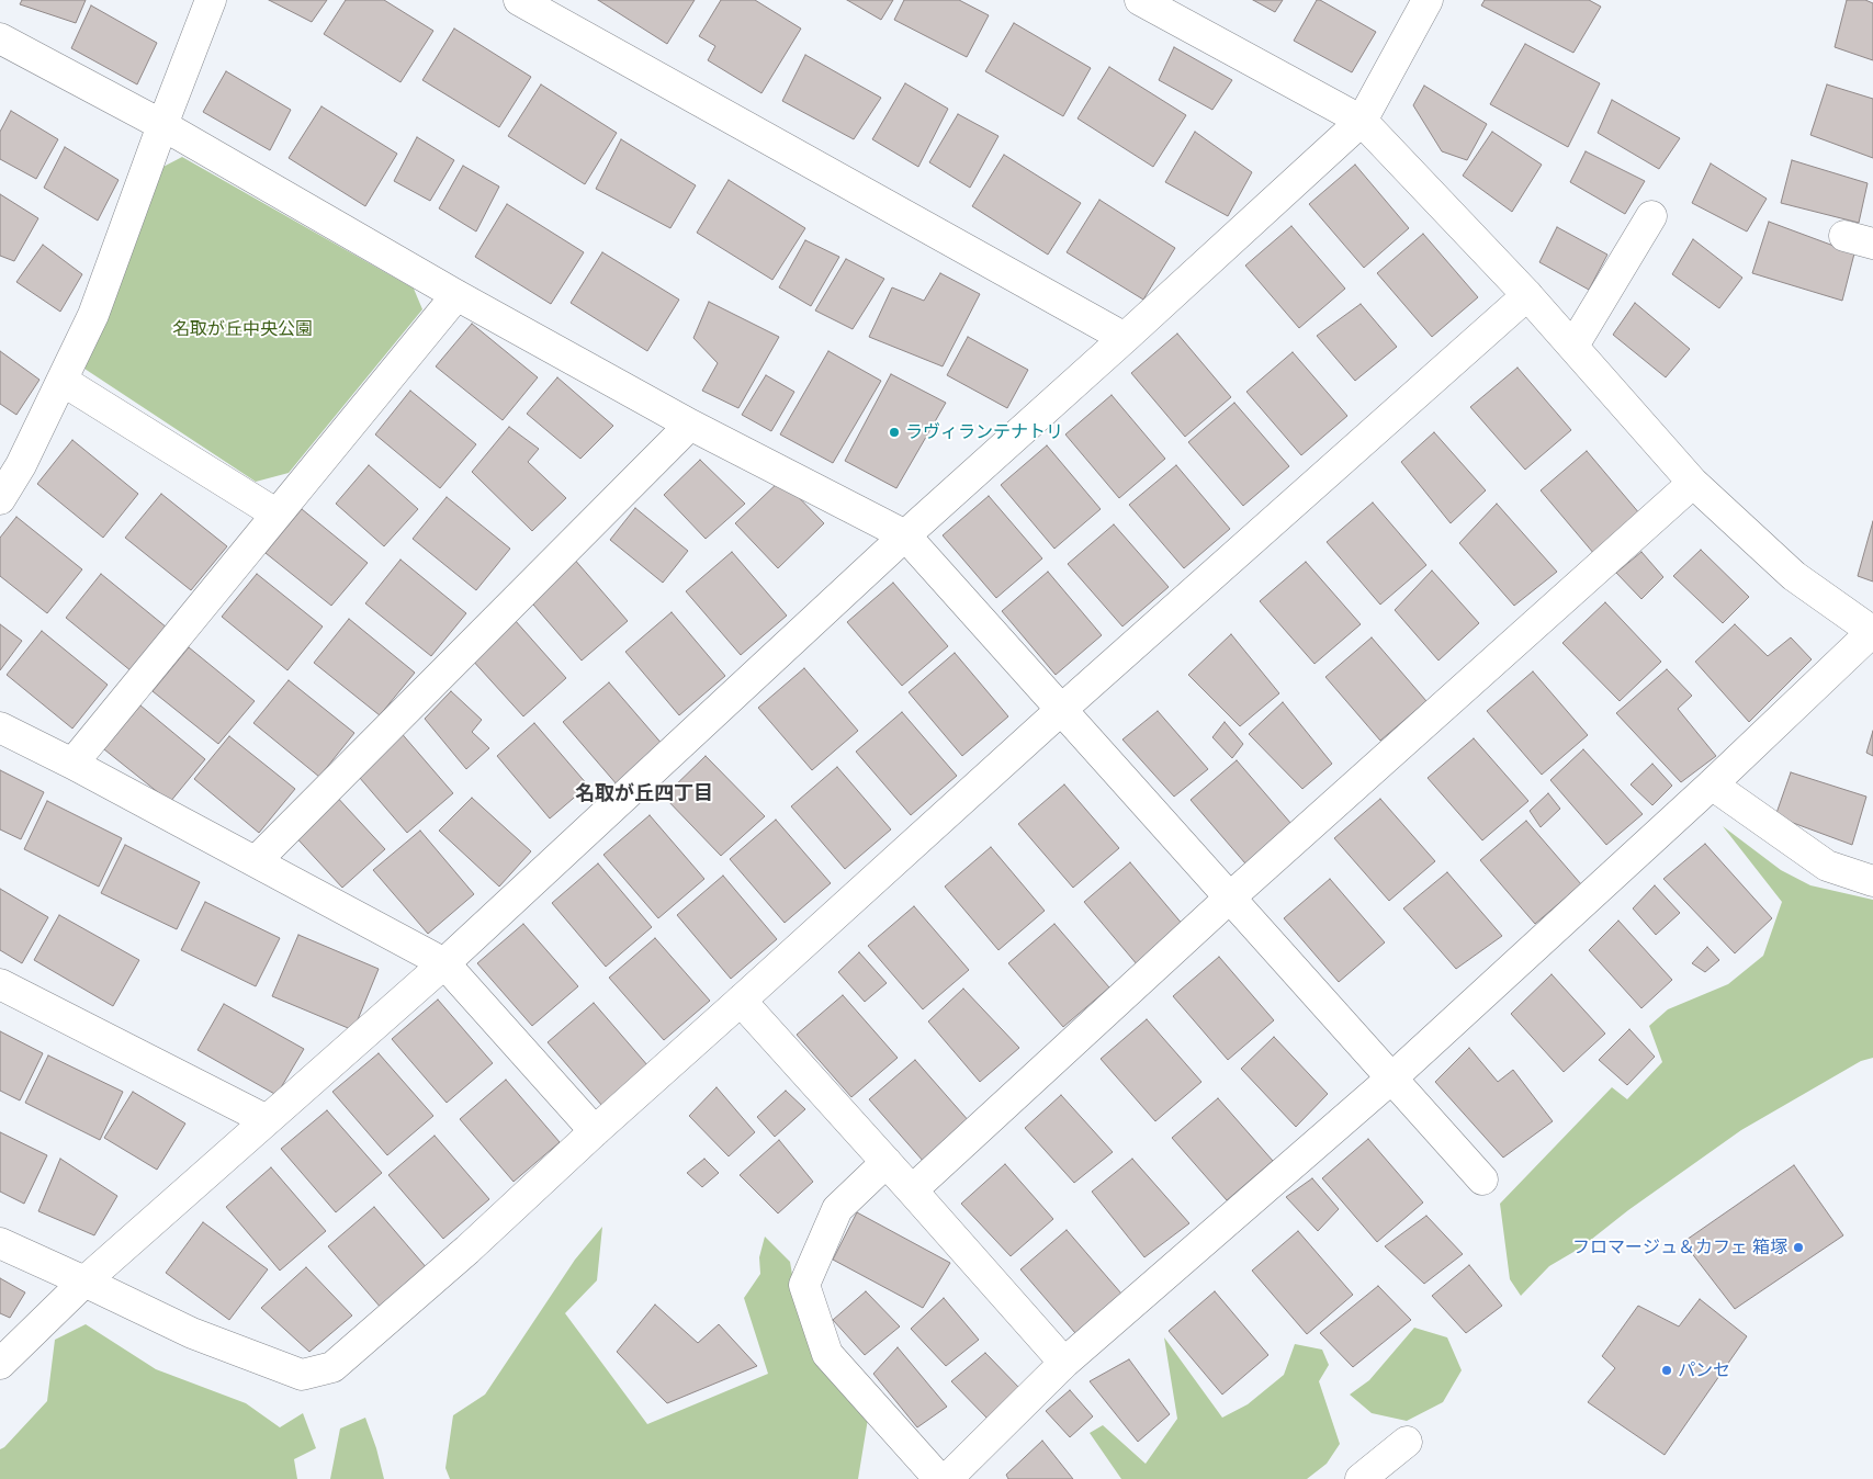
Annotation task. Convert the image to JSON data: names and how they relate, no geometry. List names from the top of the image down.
{
  "districts": ["名取が丘四丁目"],
  "parks": ["名取が丘中央公園"],
  "places": ["ラヴィランテナトリ", "フロマージュ＆カフェ 箱塚", "パンセ"]
}
